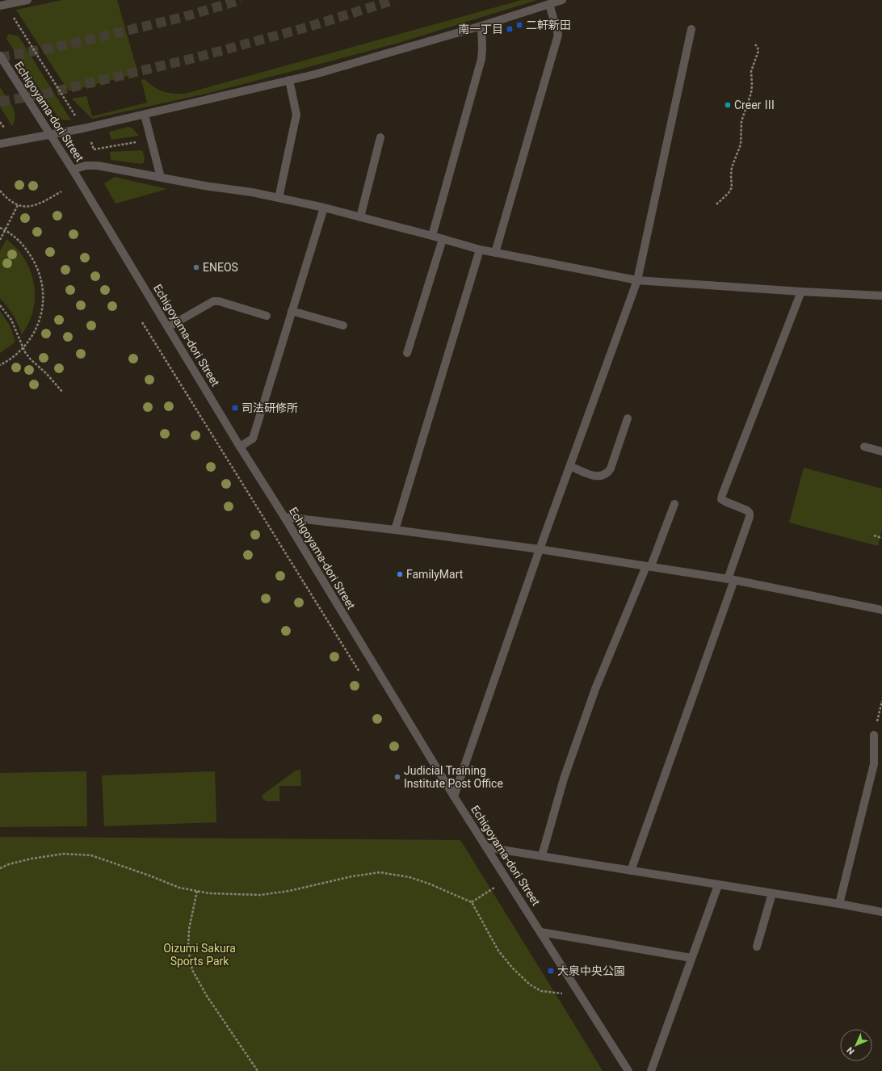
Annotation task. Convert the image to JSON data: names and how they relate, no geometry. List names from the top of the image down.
{
  "streets": {
    "street": ["Echigoyama-dori Street"]
  },
  "parks": ["Oizumi Sakura Sports Park"],
  "places": {
    "transit": [
      "二軒新田",
      "南一丁目",
      "司法研修所",
      "大泉中央公園"
    ],
    "other": [
      "Creer Ⅲ",
      "ENEOS",
      "FamilyMart",
      "Judicial Training Institute Post Office"
    ]
  },
  "north": "bottom left"
}
